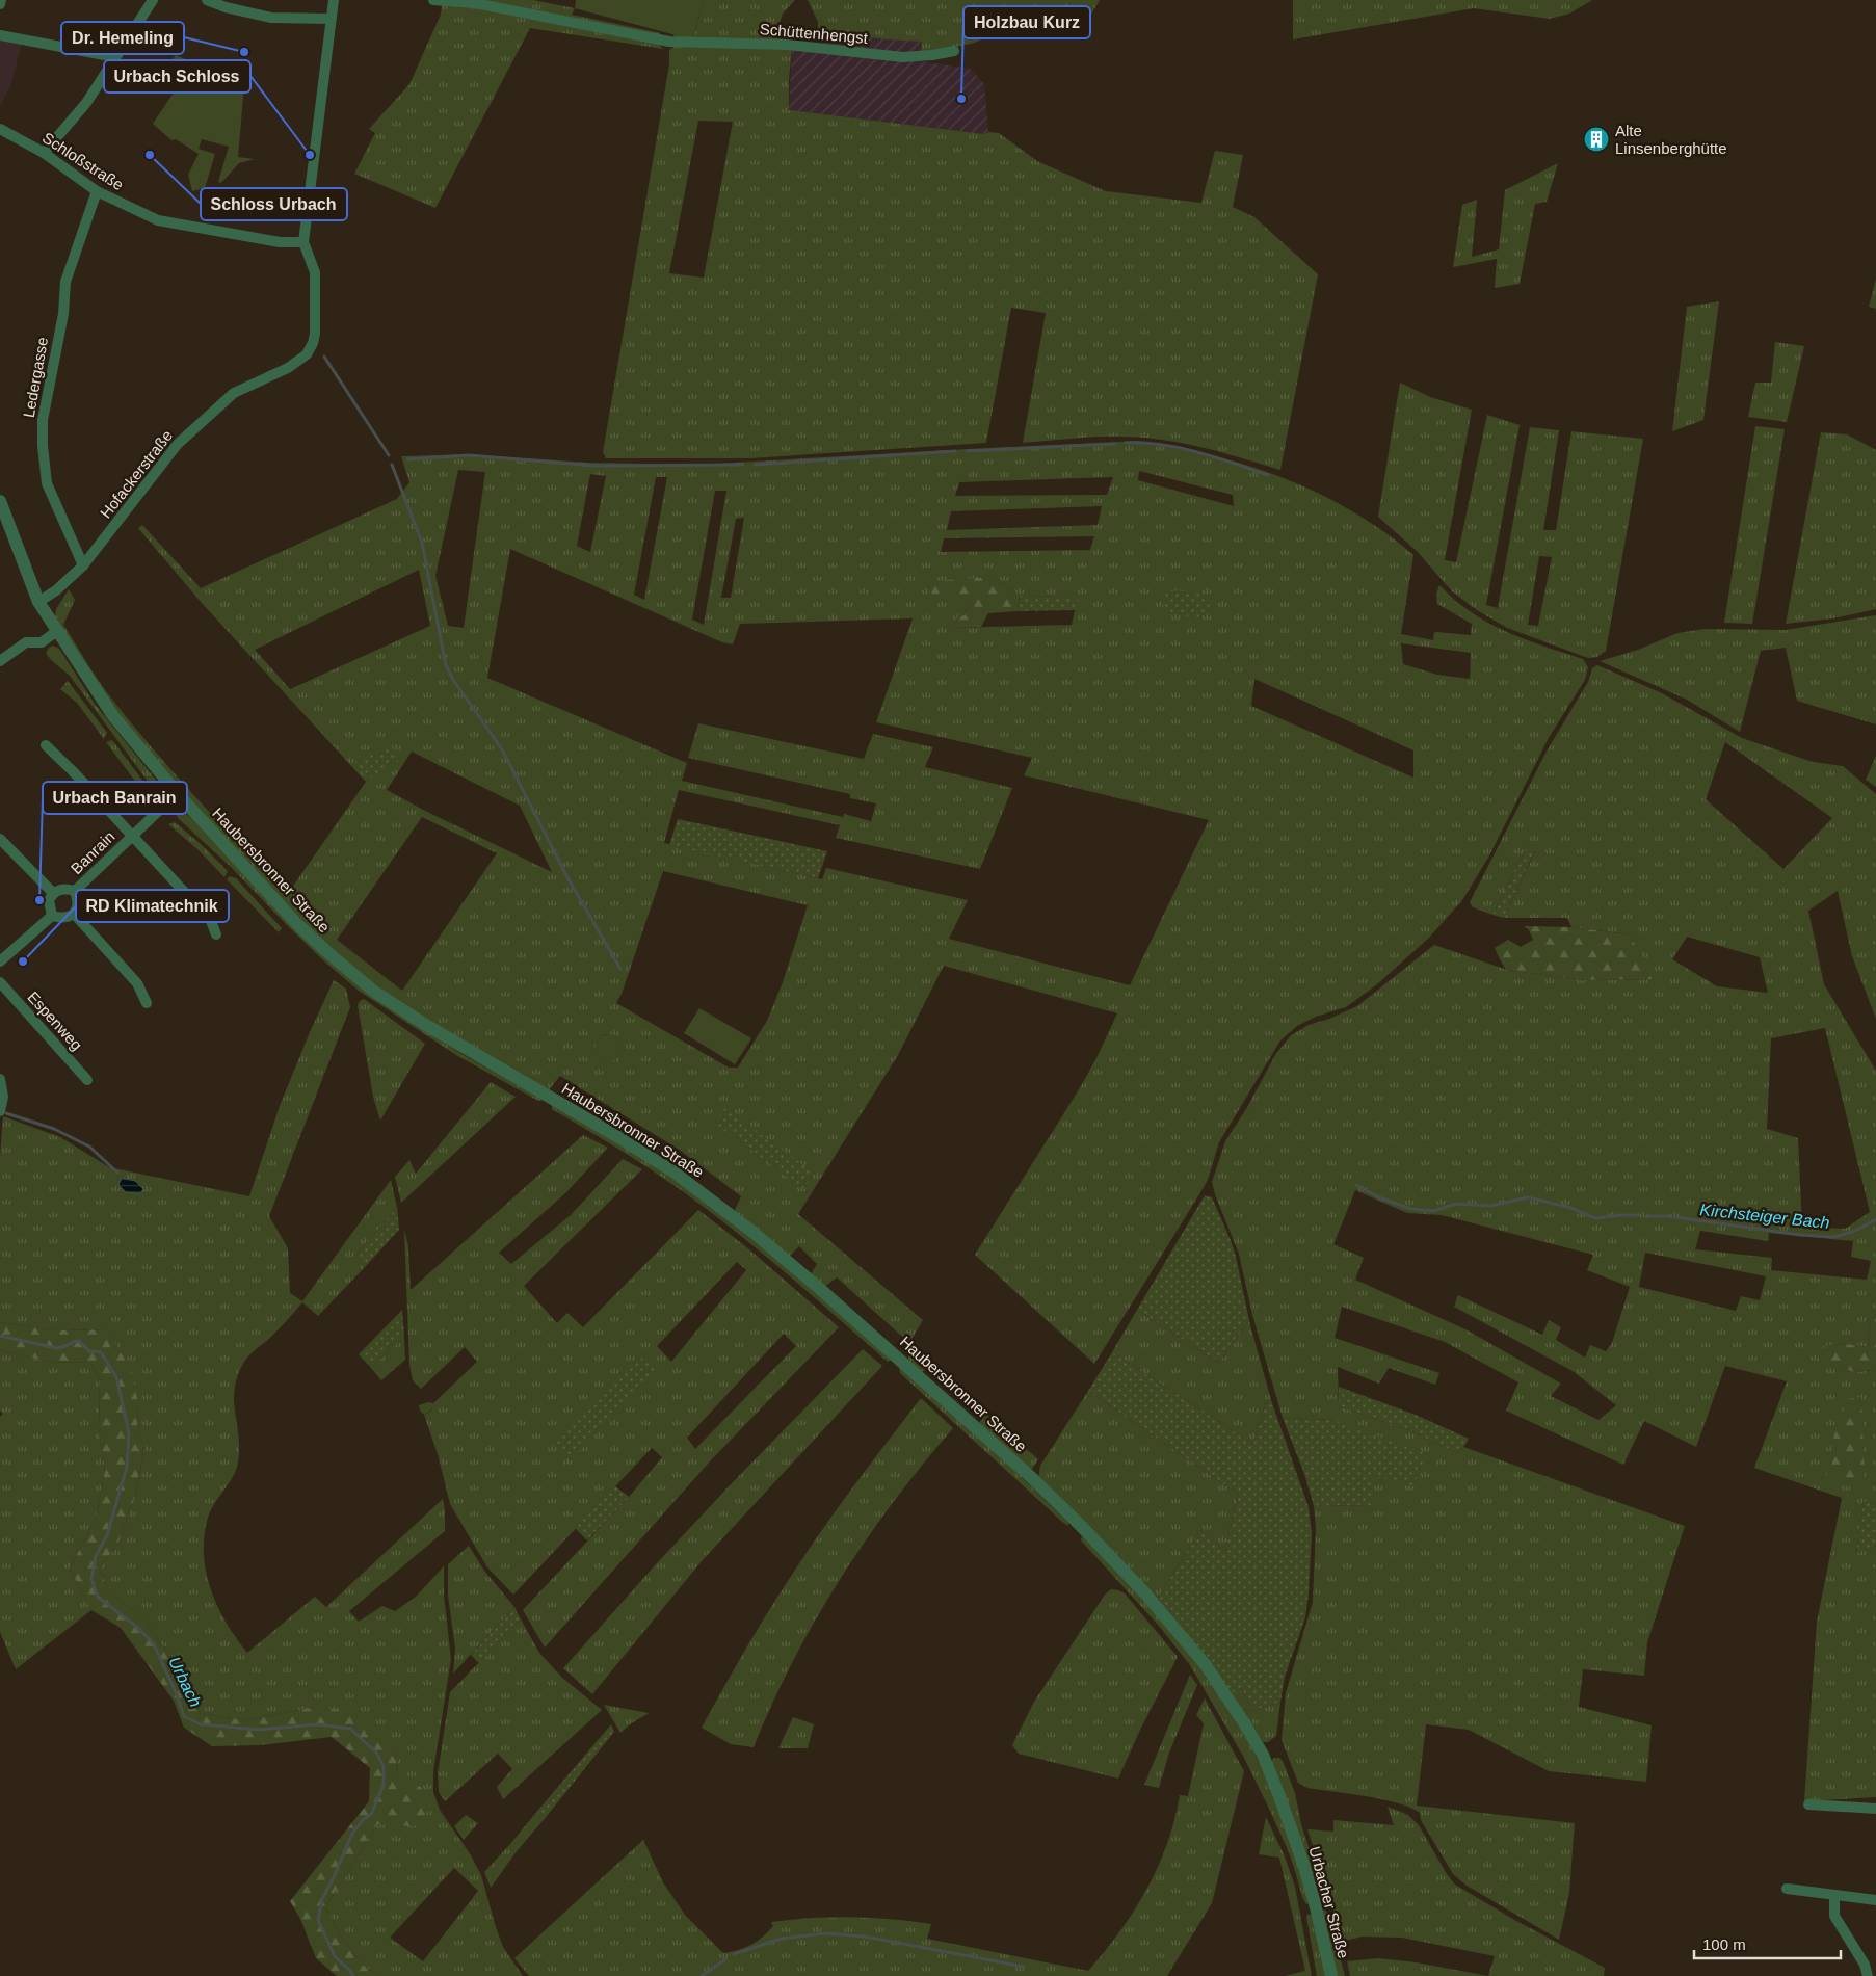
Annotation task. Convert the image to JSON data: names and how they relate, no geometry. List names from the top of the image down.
{
  "streets": {
    "street": [
      "Schüttenhengst",
      "Schloßstraße",
      "Ledergasse",
      "Hofackerstraße",
      "Banrain",
      "Haubersbronner Straße",
      "Espenweg",
      "Urbacher Straße"
    ]
  },
  "crossings": [
    ["Schloßstraße", "Ledergasse"],
    ["Schloßstraße", "Hofackerstraße"],
    ["Ledergasse", "Hofackerstraße"],
    ["Hofackerstraße", "Haubersbronner Straße"],
    ["Banrain", "Haubersbronner Straße"],
    ["Haubersbronner Straße", "Urbacher Straße"]
  ],
  "water": ["Kirchsteiger Bach", "Urbach"],
  "places": {
    "other": [
      "Dr. Hemeling",
      "Holzbau Kurz",
      "Schloss Urbach",
      "Urbach Schloss",
      "Urbach Banrain",
      "RD Klimatechnik"
    ],
    "building": ["Alte Linsenberghütte"]
  },
  "scale_bar": "100 m"
}
